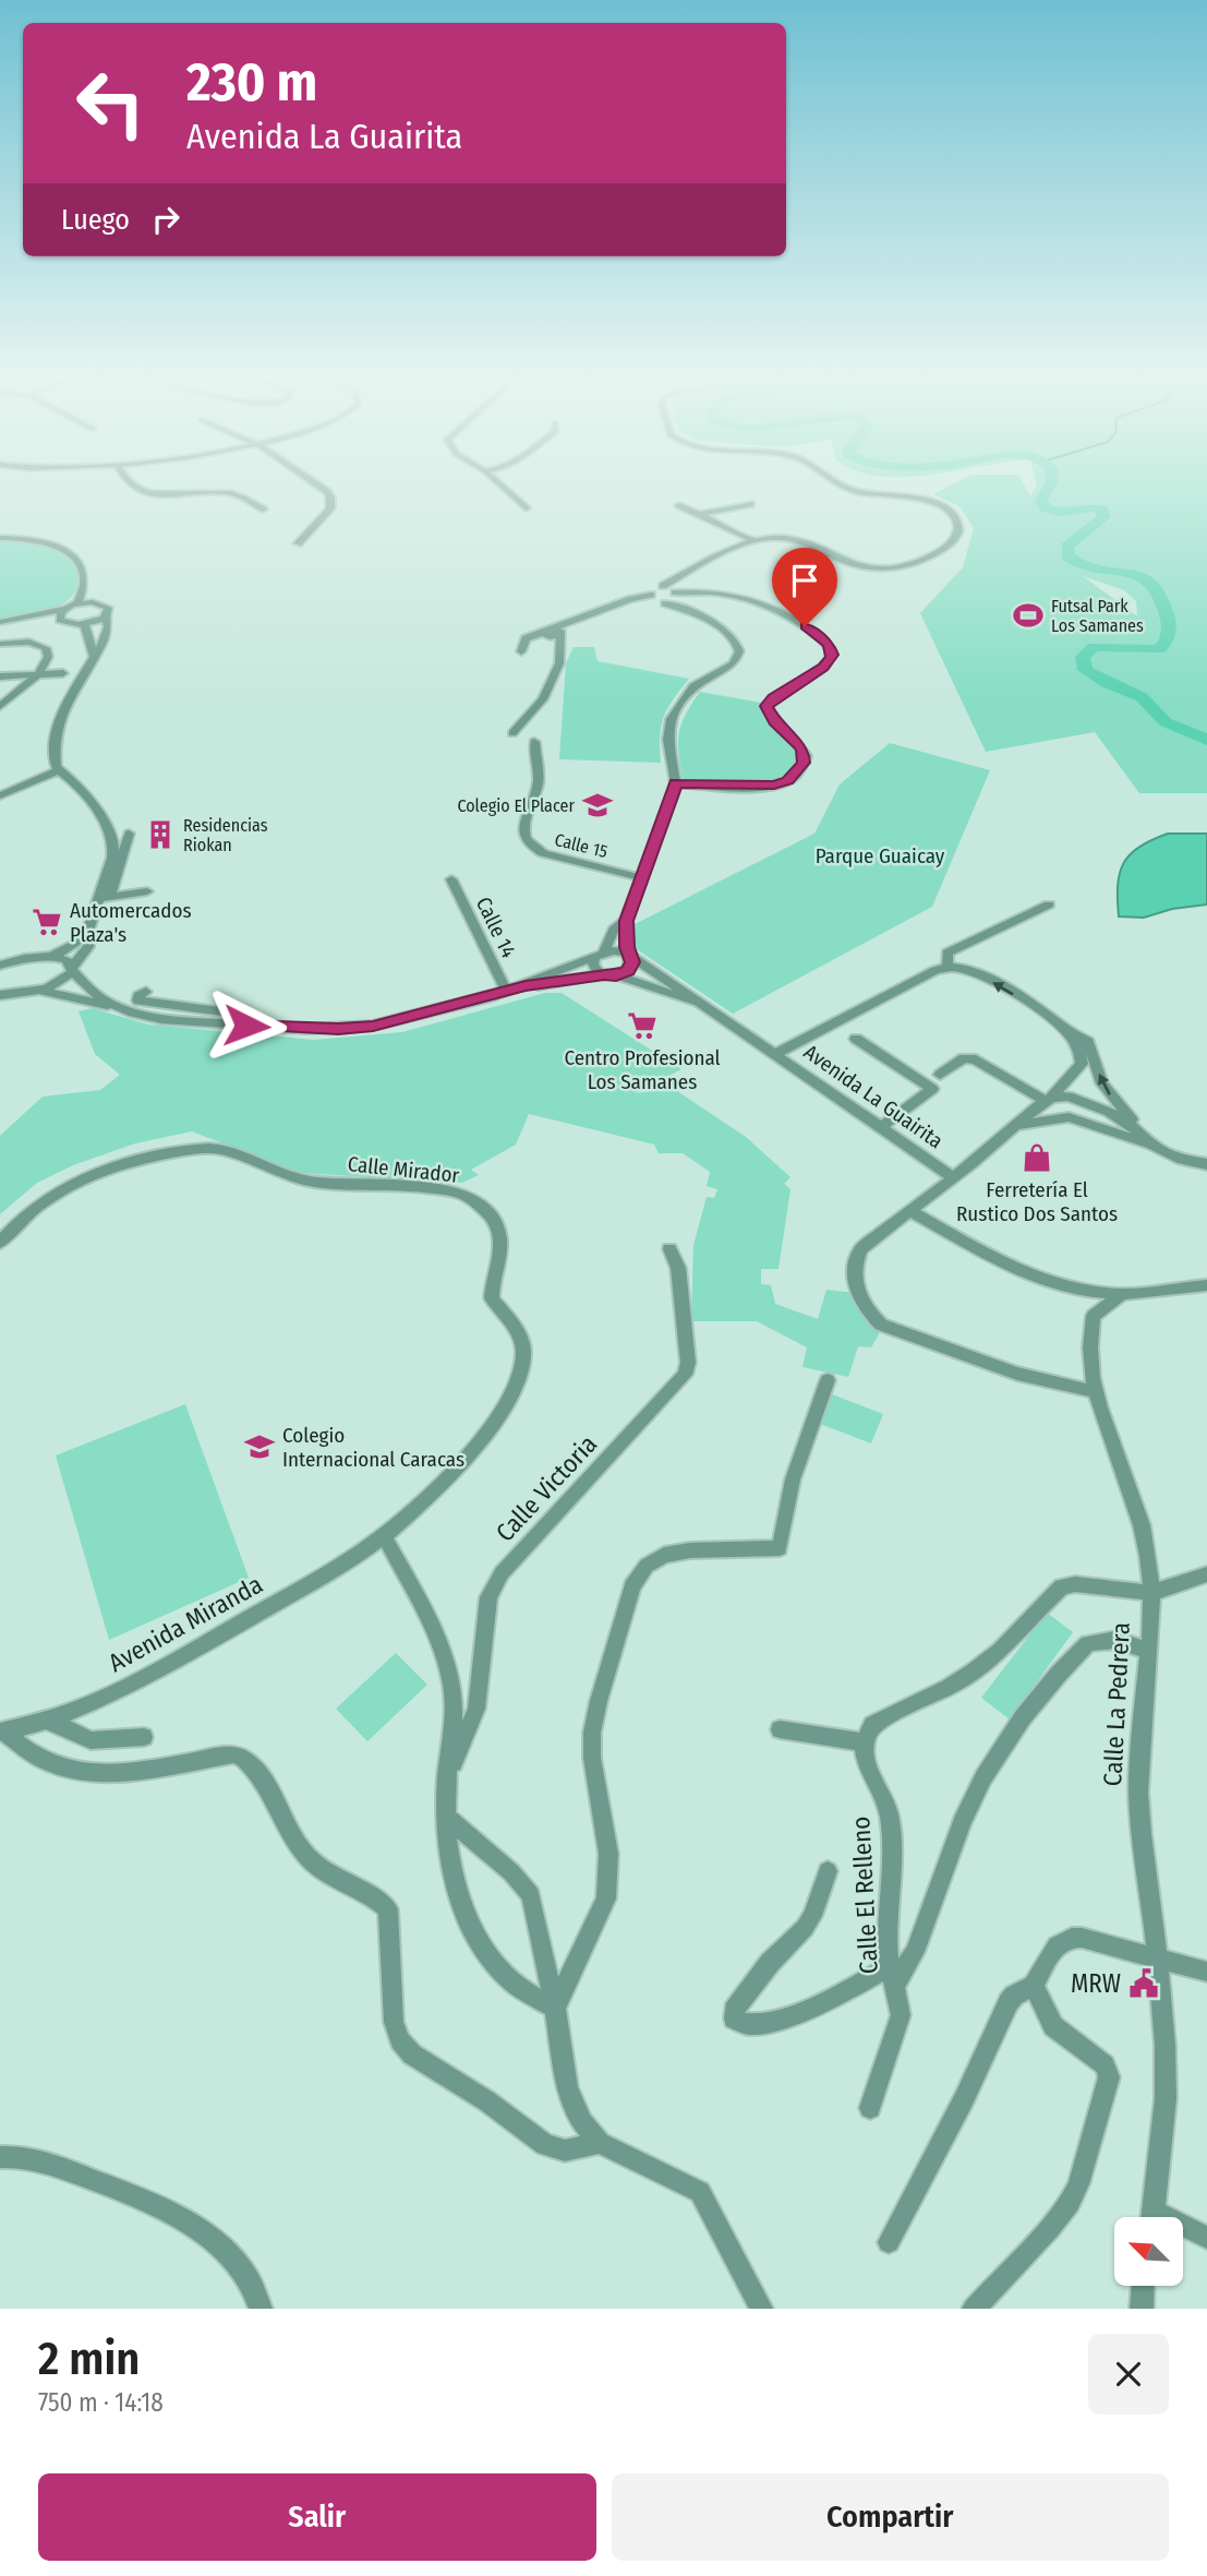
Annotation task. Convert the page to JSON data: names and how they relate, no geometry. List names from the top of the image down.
{
  "streets": {
    "street": [
      "Calle 15",
      "Calle 14",
      "Avenida La Guairita",
      "Calle Mirador",
      "Calle Victoria",
      "Avenida Miranda",
      "Calle La Pedrera",
      "Calle El Relleno"
    ]
  },
  "crossings": [
    ["Calle Mirador", "Avenida Miranda"]
  ],
  "parks": ["Parque Guaicay"],
  "places": {
    "sports": ["Futsal Park Los Samanes"],
    "school or university": ["Colegio El Placer", "Colegio Internacional Caracas"],
    "building": ["Residencias Riokan"],
    "supermarket": ["Automercados Plaza's", "Centro Profesional Los Samanes"],
    "shop": ["Ferretería El Rustico Dos Santos"],
    "public building": ["MRW"]
  },
  "north": "top left",
  "page": {
    "turn": ["230 m", "Avenida La Guairita"],
    "then": "Luego",
    "heading": ["2 min", "750 m · 14:18"],
    "buttons": ["Salir", "Compartir"]
  }
}
